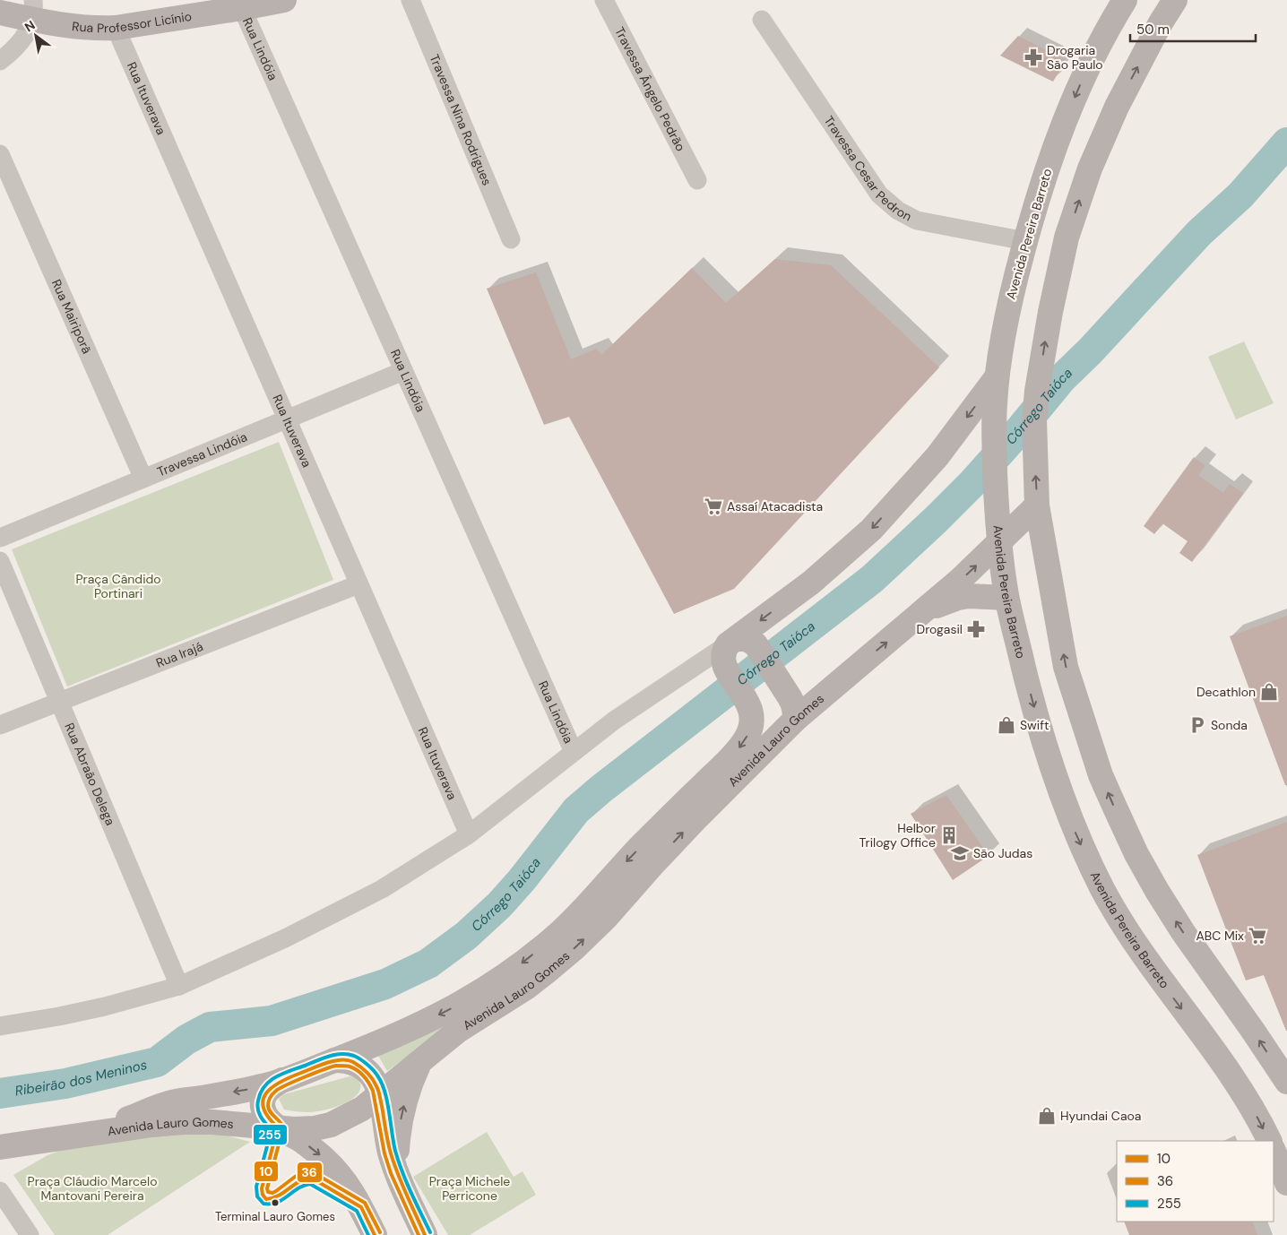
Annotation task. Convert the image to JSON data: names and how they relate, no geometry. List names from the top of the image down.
{
  "streets": {
    "main road": ["Rua Professor Licínio", "Avenida Pereira Barreto", "Avenida Lauro Gomes"],
    "street": [
      "Rua Lindóia",
      "Travessa Ângelo Pedrão",
      "Rua Ituverava",
      "Travessa Nina Rodrigues",
      "Travessa Cesar Pedron",
      "Rua Mairiporã",
      "Travessa Lindóia",
      "Rua Irajá",
      "Rua Abraão Delega"
    ]
  },
  "crossings": [
    ["Rua Professor Licínio", "Rua Lindóia"],
    ["Rua Professor Licínio", "Rua Ituverava"],
    ["Rua Lindóia", "Travessa Lindóia"],
    ["Rua Ituverava", "Travessa Lindóia"],
    ["Rua Ituverava", "Rua Irajá"],
    ["Travessa Cesar Pedron", "Avenida Pereira Barreto"],
    ["Avenida Pereira Barreto", "Avenida Lauro Gomes"],
    ["Rua Mairiporã", "Travessa Lindóia"],
    ["Rua Irajá", "Rua Abraão Delega"]
  ],
  "water": ["Córrego Taióca", "Ribeirão dos Meninos"],
  "parks": ["Praça Cândido Portinari", "Praça Cláudio Marcelo Mantovani Pereira", "Praça Michele Perricone"],
  "places": {
    "pharmacy": ["Drogaria São Paulo", "Drogasil"],
    "supermarket": ["Assaí Atacadista", "ABC Mix"],
    "shop": ["Decathlon", "Swift", "Hyundai Caoa"],
    "parking": ["Sonda"],
    "building": ["Helbor Trilogy Office"],
    "school or university": ["São Judas"],
    "other": ["Terminal Lauro Gomes"]
  },
  "lines": ["transit line 255", "transit line 10", "transit line 36"],
  "legend": ["10", "36", "255"],
  "scale_bar": "50 m",
  "north": "top left"
}
